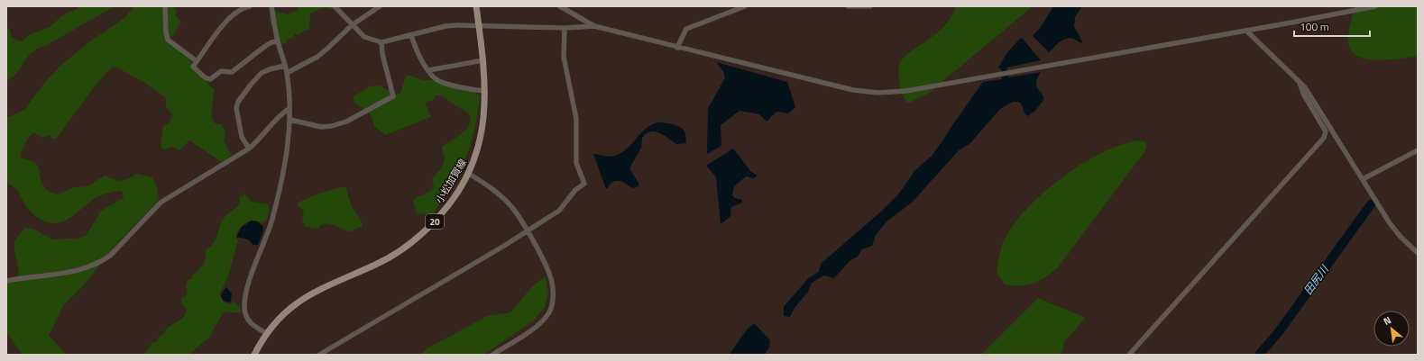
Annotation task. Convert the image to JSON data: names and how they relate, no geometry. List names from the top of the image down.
{
  "streets": {
    "main road": ["小松加賀線", "20"]
  },
  "water": ["田尻川"],
  "scale_bar": "100 m",
  "north": "top left"
}
